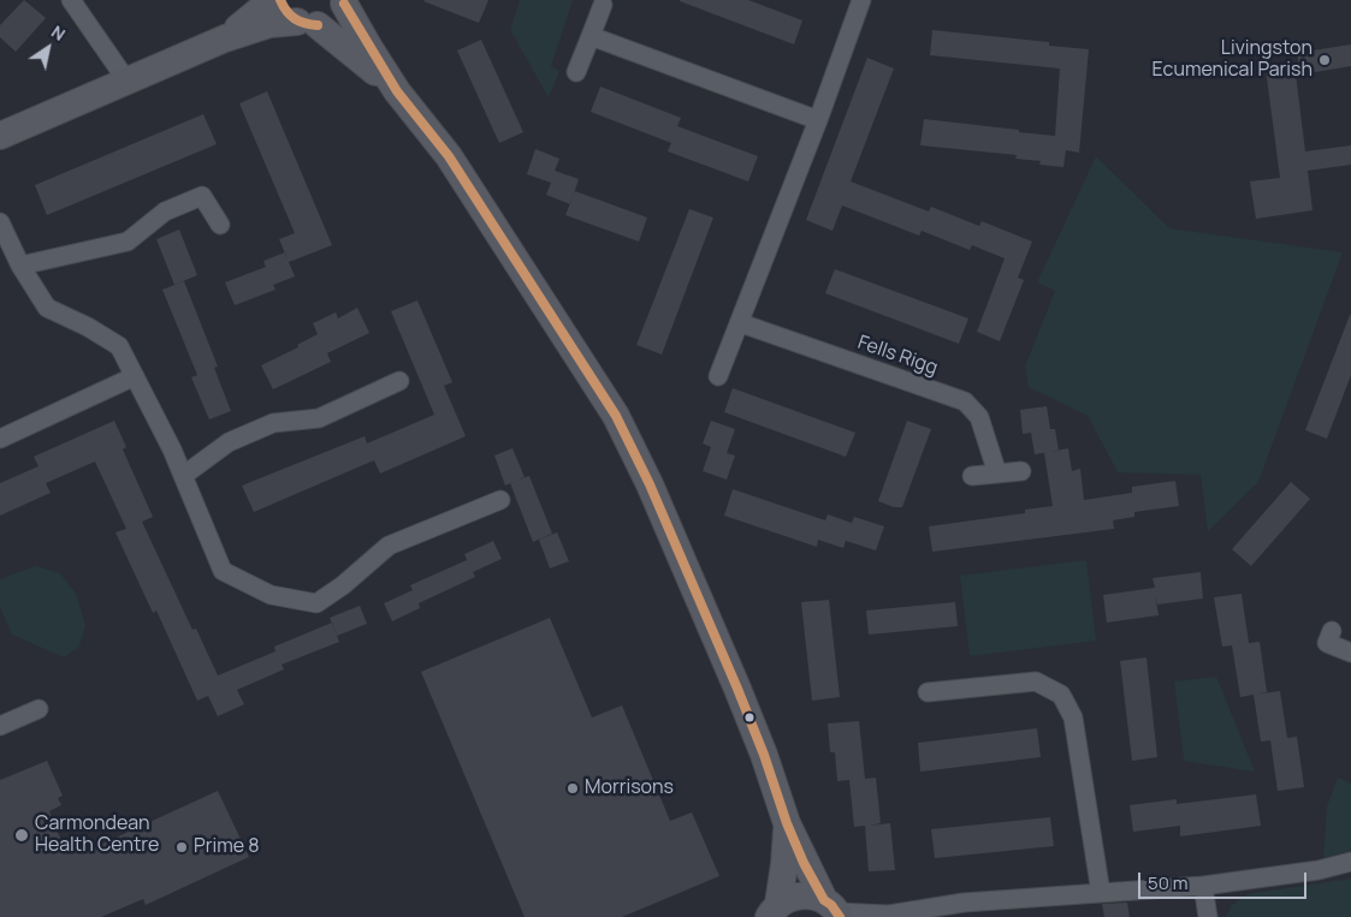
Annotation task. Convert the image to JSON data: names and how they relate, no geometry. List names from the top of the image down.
{
  "streets": {
    "street": ["Fells Rigg"]
  },
  "places": [
    "Livingston Ecumenical Parish",
    "Morrisons",
    "Carmondean Health Centre",
    "Prime 8"
  ],
  "scale_bar": "50 m",
  "north": "top right"
}
